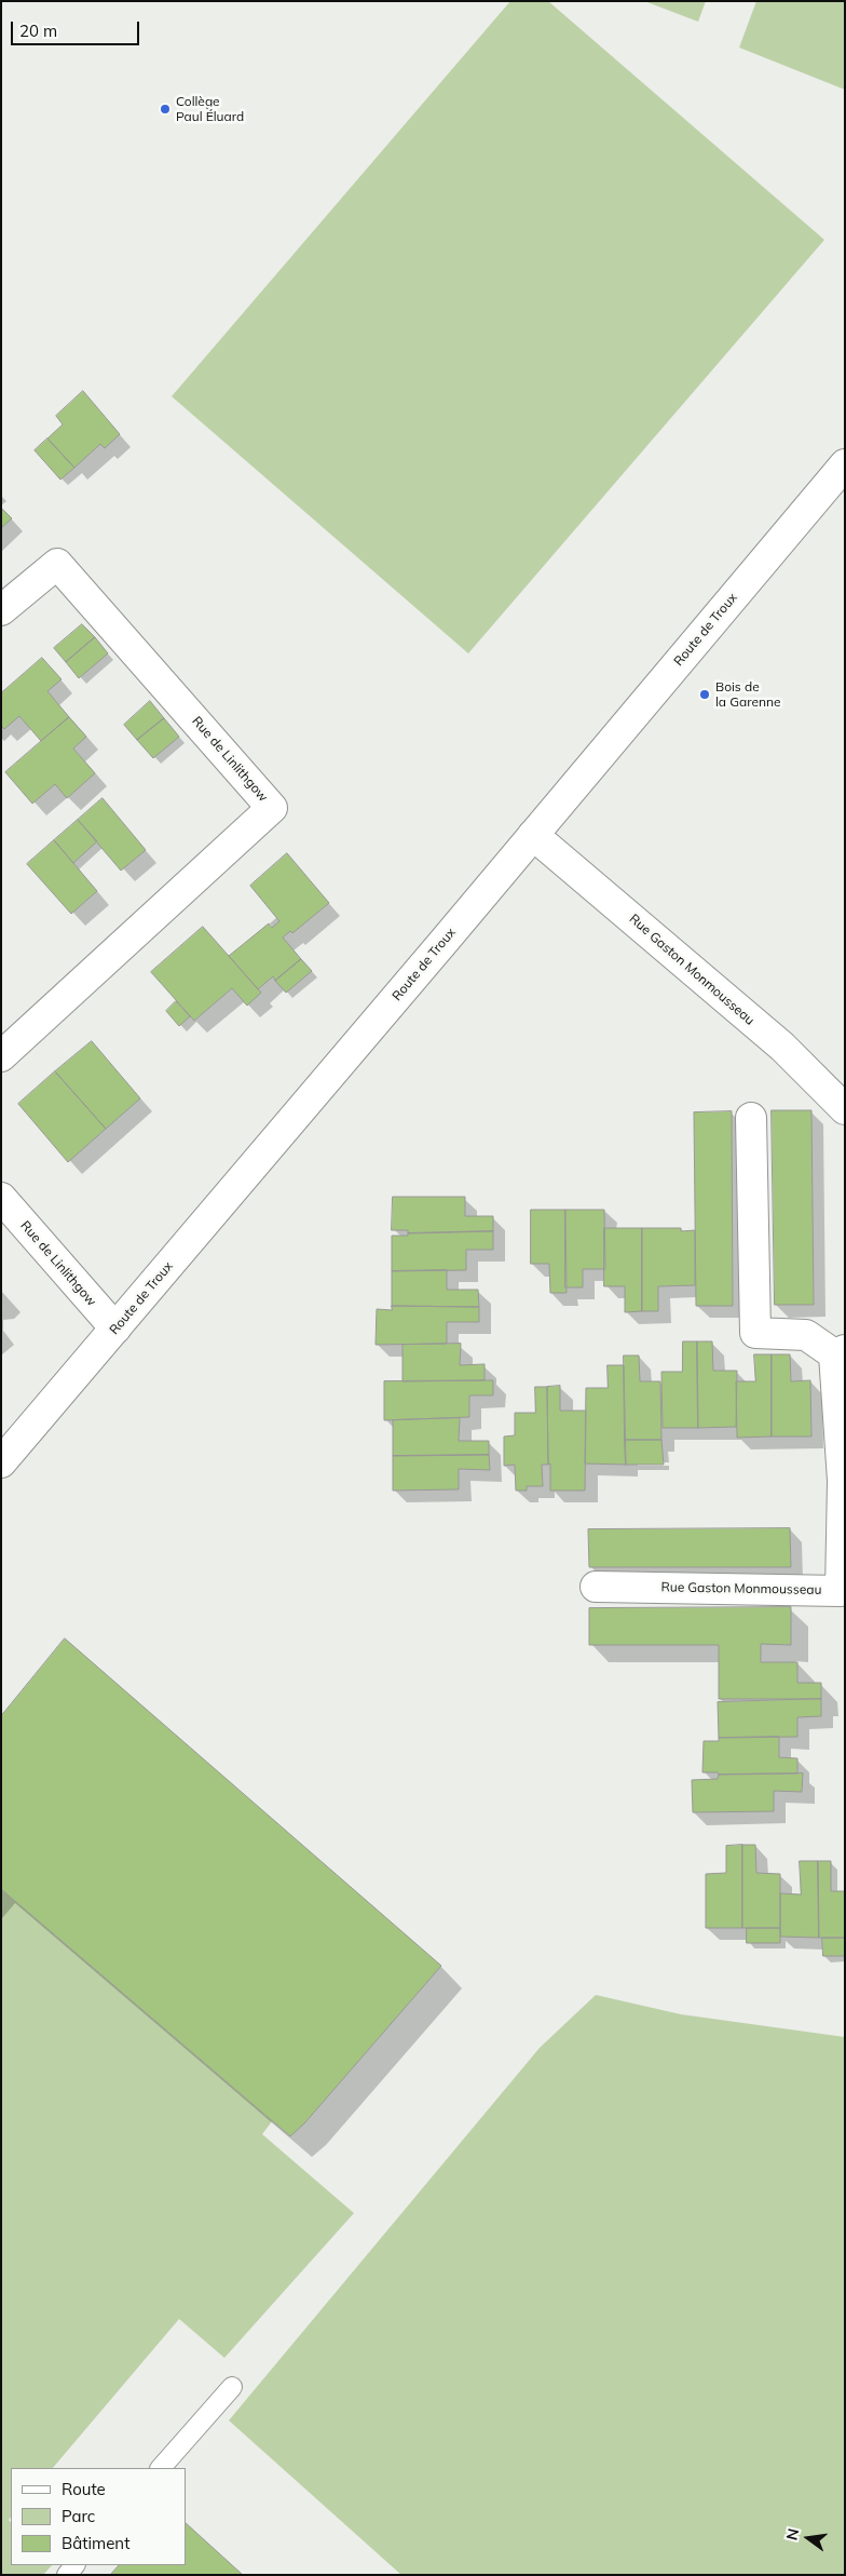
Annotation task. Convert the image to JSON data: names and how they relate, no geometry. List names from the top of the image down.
{
  "streets": {
    "street": ["Route de Troux", "Rue de Linlithgow", "Rue Gaston Monmousseau"]
  },
  "crossings": [
    ["Route de Troux", "Rue de Linlithgow"],
    ["Route de Troux", "Rue Gaston Monmousseau"]
  ],
  "places": ["Collège Paul Éluard", "Bois de la Garenne"],
  "legend": ["Route", "Parc", "Bâtiment"],
  "scale_bar": "20 m",
  "north": "left"
}
